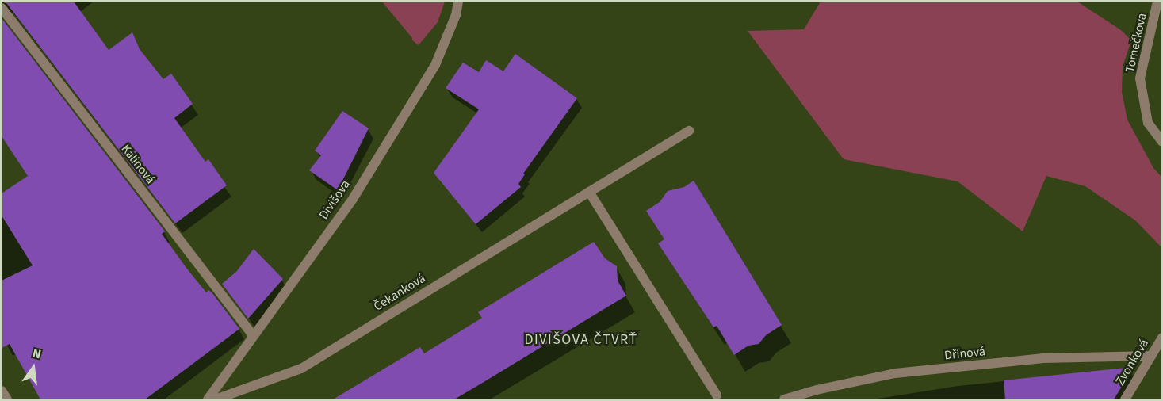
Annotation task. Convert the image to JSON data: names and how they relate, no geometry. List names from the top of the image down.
{
  "streets": {
    "street": [
      "Tomečkova",
      "Kalinová",
      "Divišova",
      "Čekanková",
      "Dřínová",
      "Zvonková"
    ]
  },
  "crossings": [
    ["Kalinová", "Divišova"],
    ["Dřínová", "Zvonková"]
  ],
  "districts": ["DIVIŠOVA ČTVRŤ"],
  "north": "top"
}
